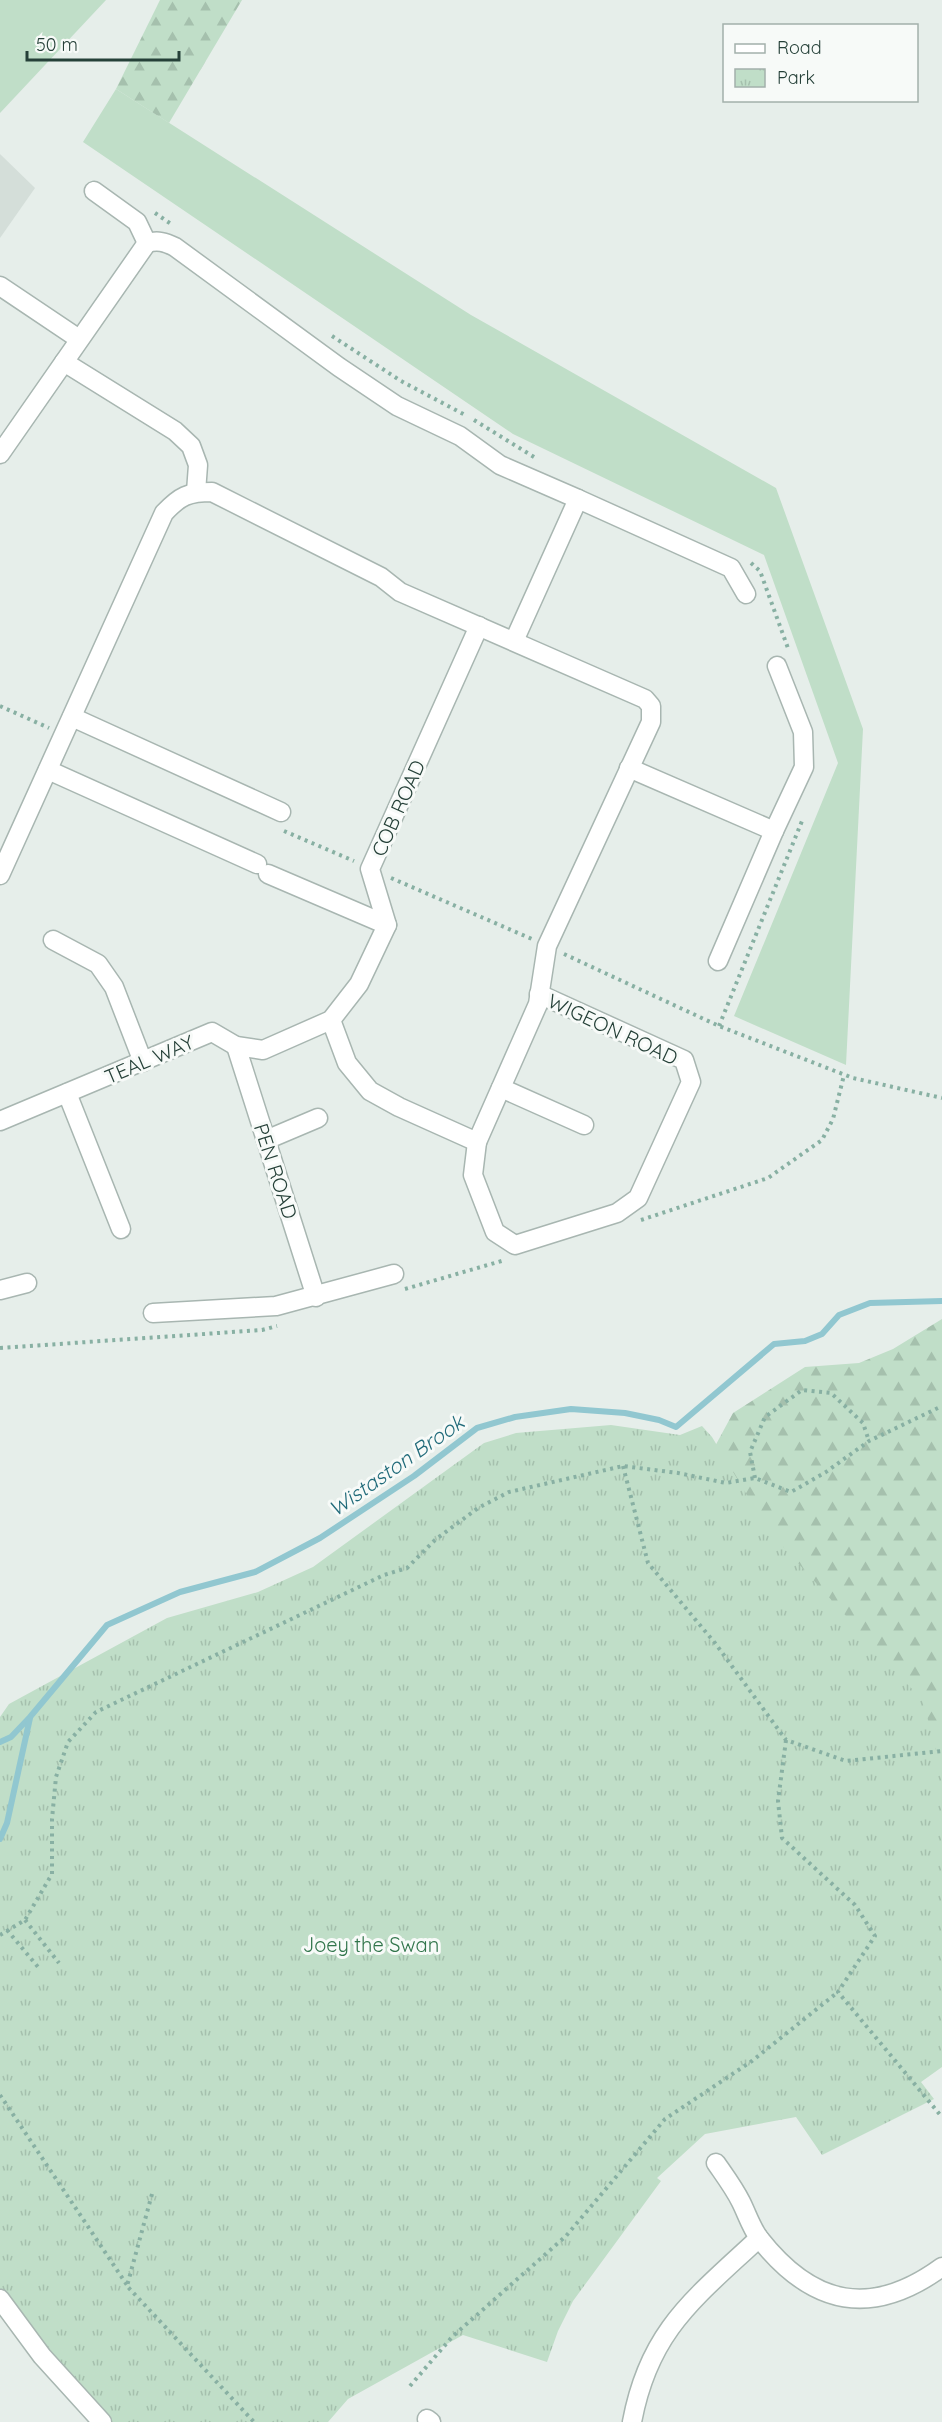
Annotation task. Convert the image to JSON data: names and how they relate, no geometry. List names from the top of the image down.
{
  "streets": {
    "street": [
      "COB ROAD",
      "WIGEON ROAD",
      "TEAL WAY",
      "PEN ROAD"
    ]
  },
  "crossings": [
    ["TEAL WAY", "PEN ROAD"]
  ],
  "water": ["Wistaston Brook"],
  "parks": ["Joey the Swan"],
  "legend": ["Road", "Park"],
  "scale_bar": "50 m"
}
